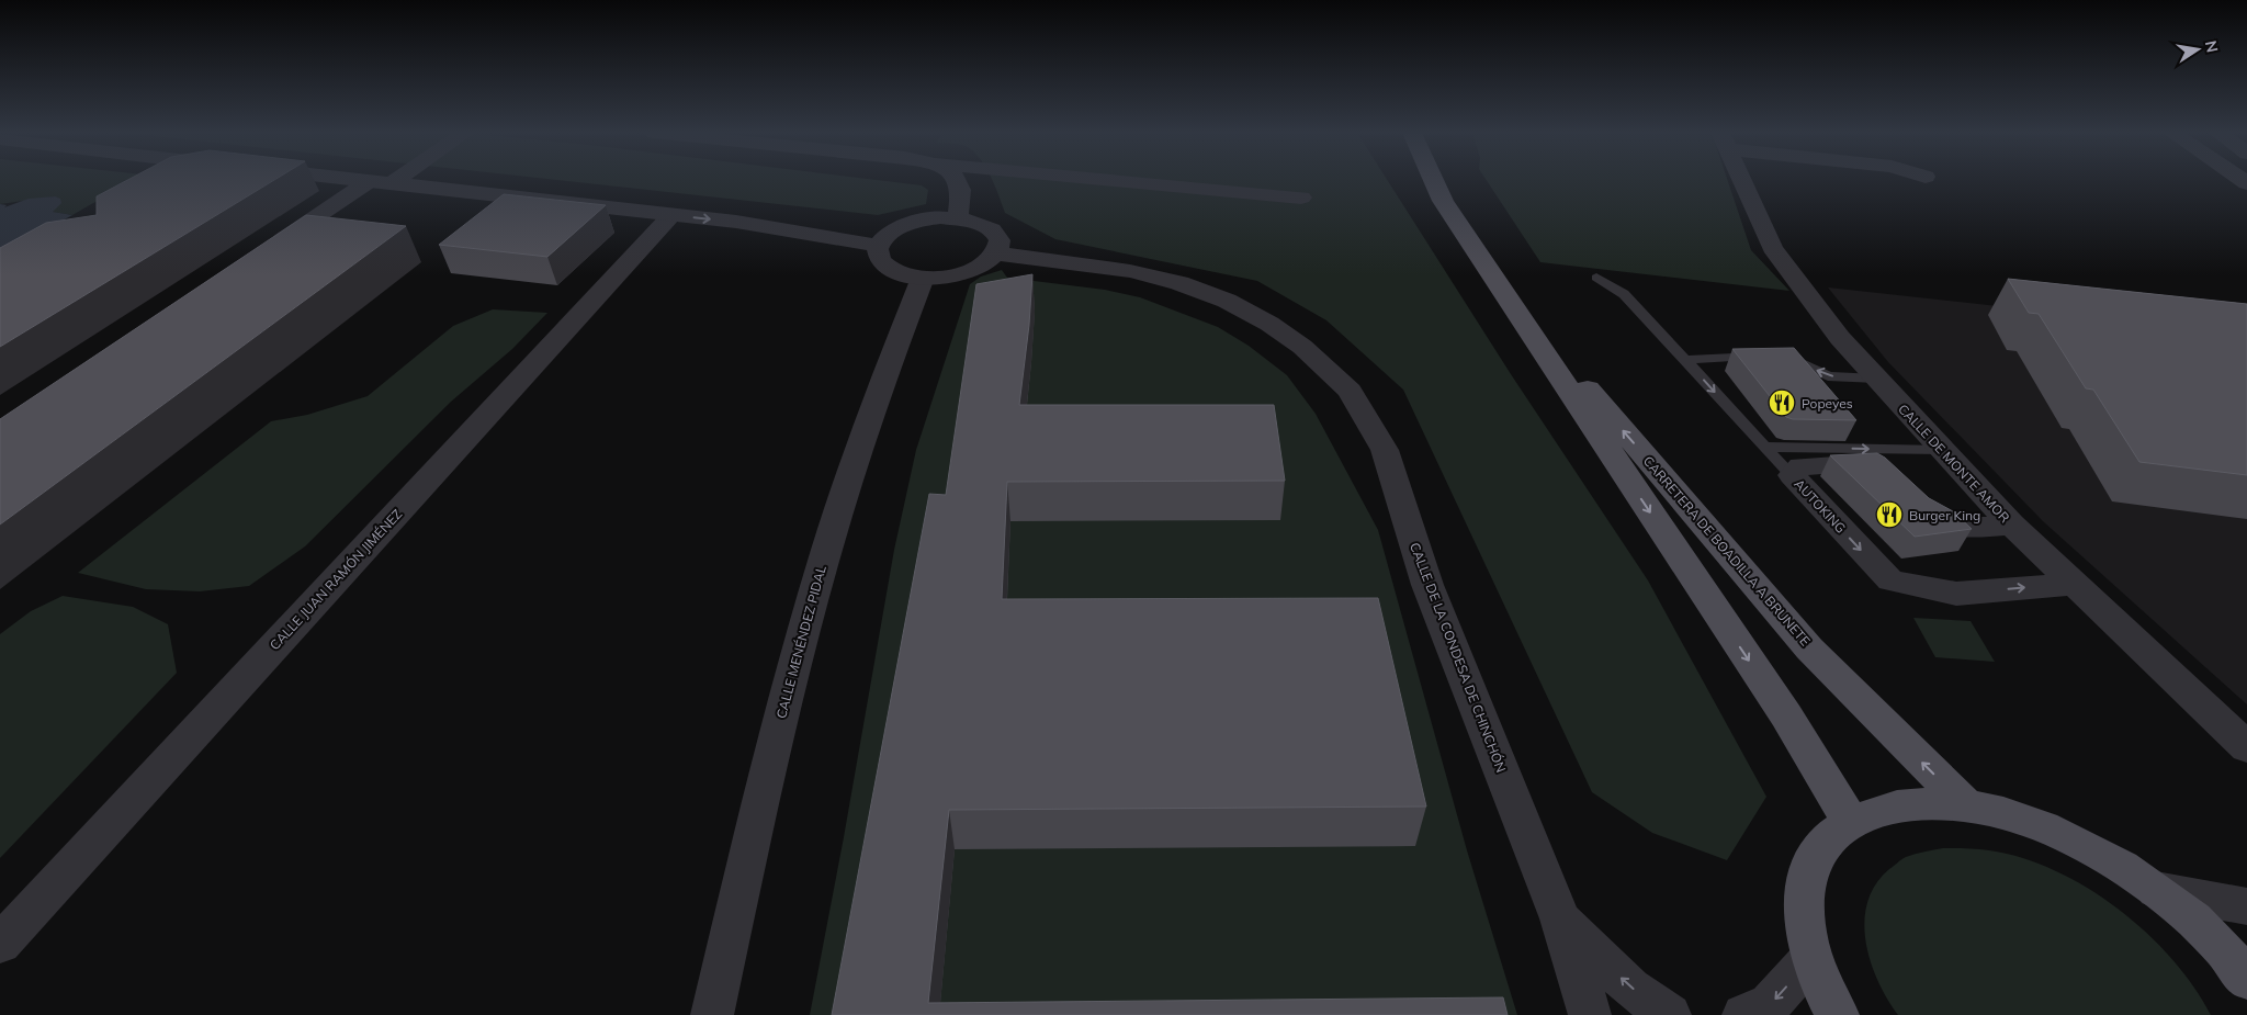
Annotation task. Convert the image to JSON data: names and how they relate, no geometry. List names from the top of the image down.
{
  "streets": {
    "main road": ["CARRETERA DE BOADILLA A BRUNETE"],
    "street": [
      "CALLE DE MONTE AMOR",
      "AUTOKING",
      "CALLE JUAN RAMÓN JIMÉNEZ",
      "CALLE MENÉNDEZ PIDAL",
      "CALLE DE LA CONDESA DE CHINCHÓN"
    ]
  },
  "crossings": [
    ["CALLE DE MONTE AMOR", "AUTOKING"]
  ],
  "places": {
    "restaurant": ["Popeyes", "Burger King"]
  },
  "north": "right"
}
